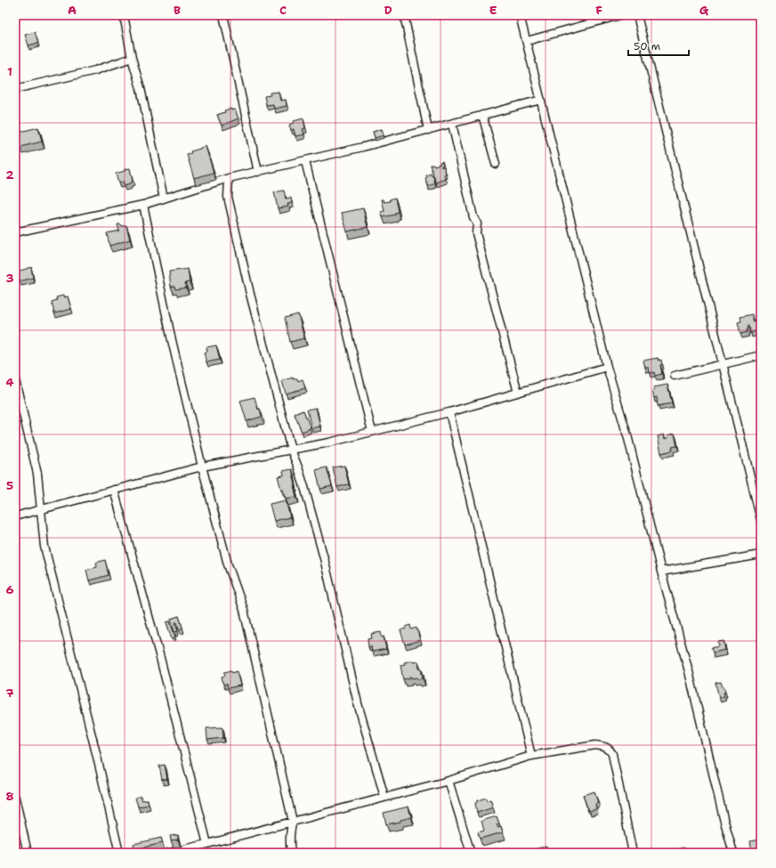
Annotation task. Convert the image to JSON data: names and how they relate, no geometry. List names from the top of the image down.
{
  "scale_bar": "50 m",
  "grid": {
    "columns": [
      "A",
      "B",
      "C",
      "D",
      "E",
      "F",
      "G"
    ],
    "rows": [
      "1",
      "2",
      "3",
      "4",
      "5",
      "6",
      "7",
      "8"
    ]
  }
}
